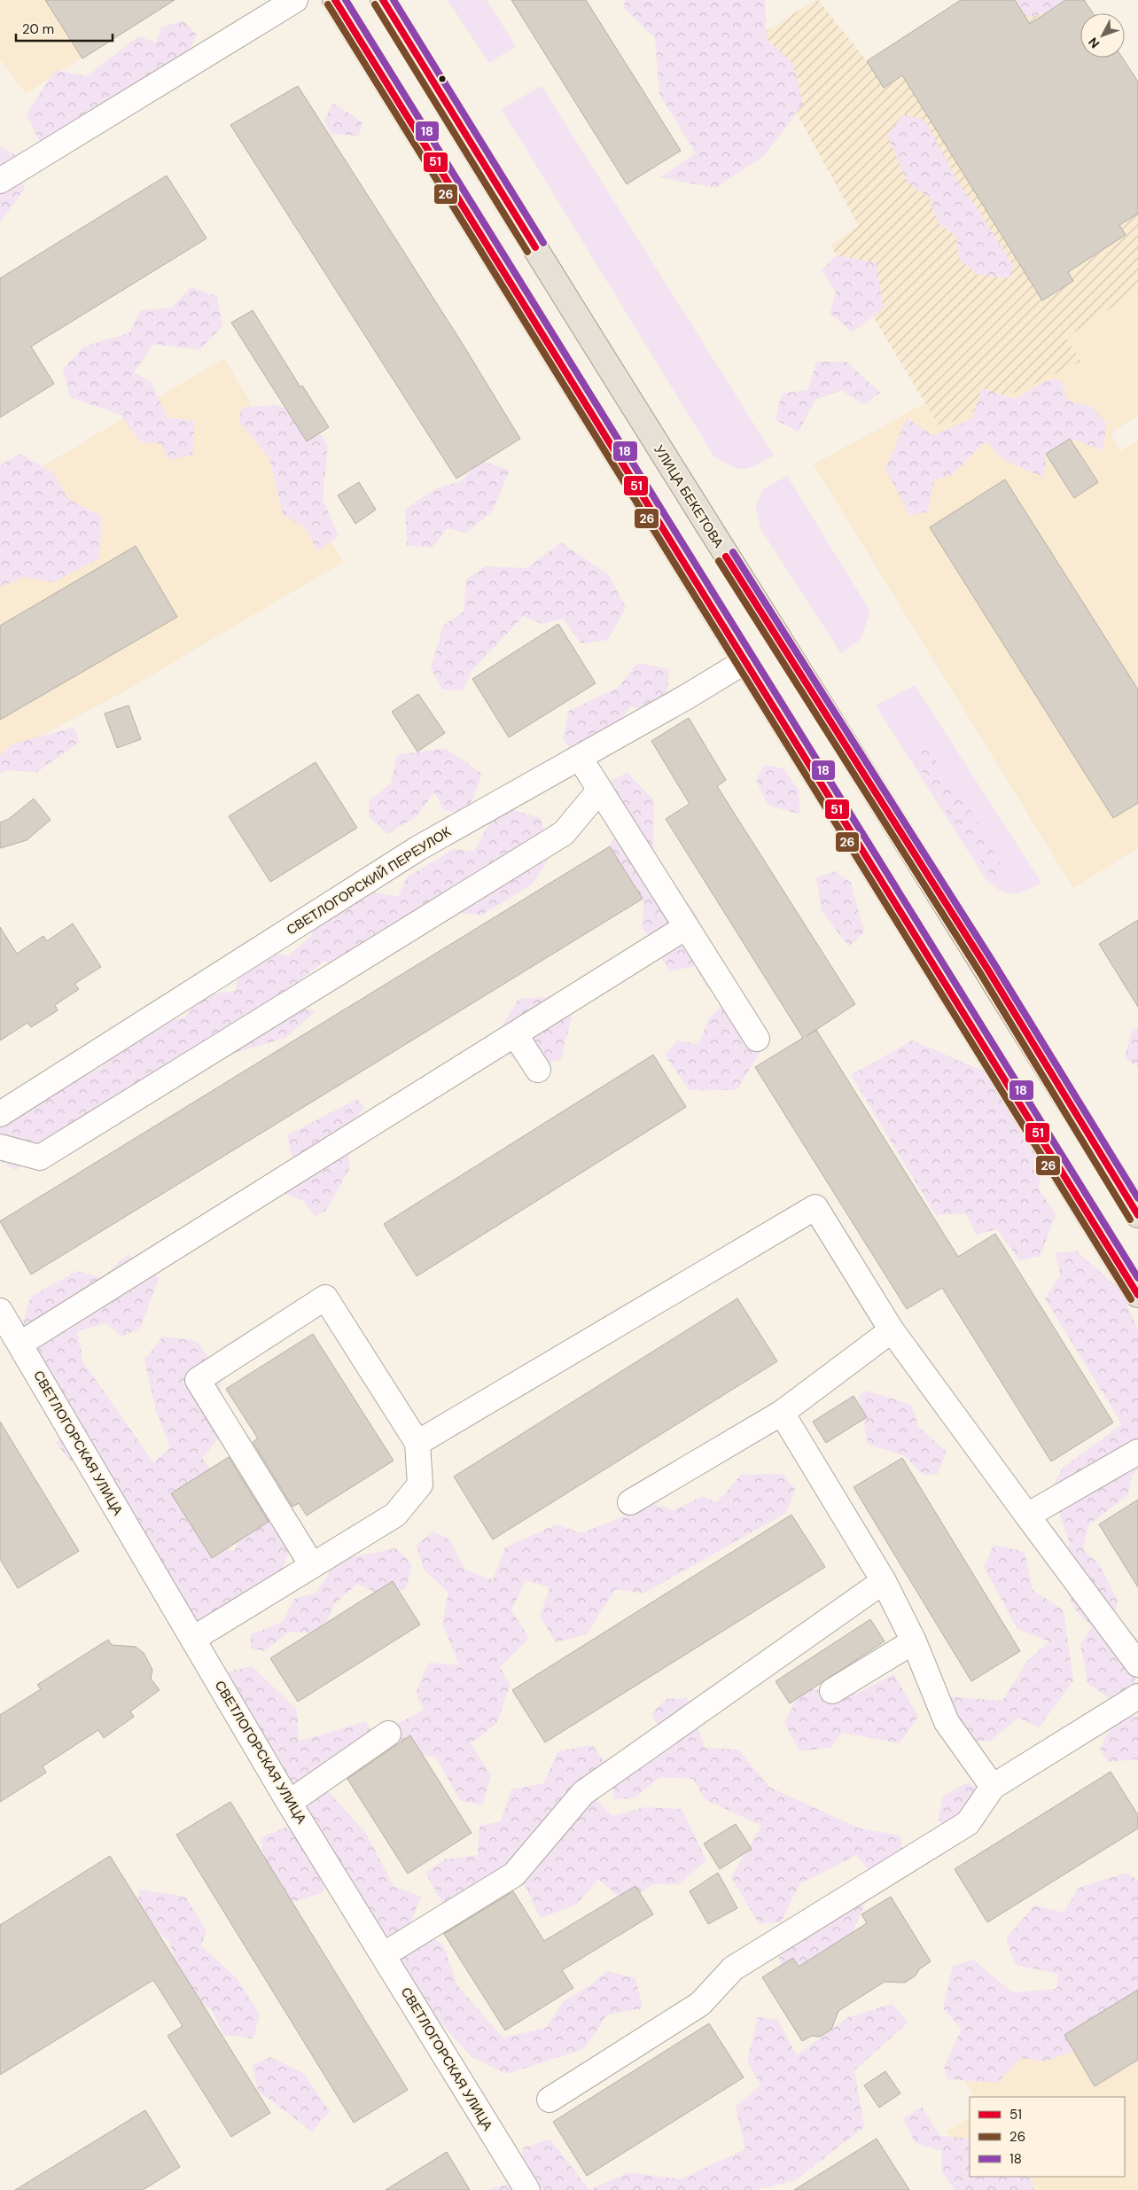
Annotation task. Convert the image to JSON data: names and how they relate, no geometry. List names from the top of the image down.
{
  "streets": {
    "main road": ["УЛИЦА БЕКЕТОВА"],
    "street": ["СВЕТЛОГОРСКИЙ ПЕРЕУЛОК", "СВЕТЛОГОРСКАЯ УЛИЦА"]
  },
  "lines": ["transit line 51", "transit line 18", "transit line 26"],
  "legend": ["51", "26", "18"],
  "scale_bar": "20 m",
  "north": "bottom left"
}
